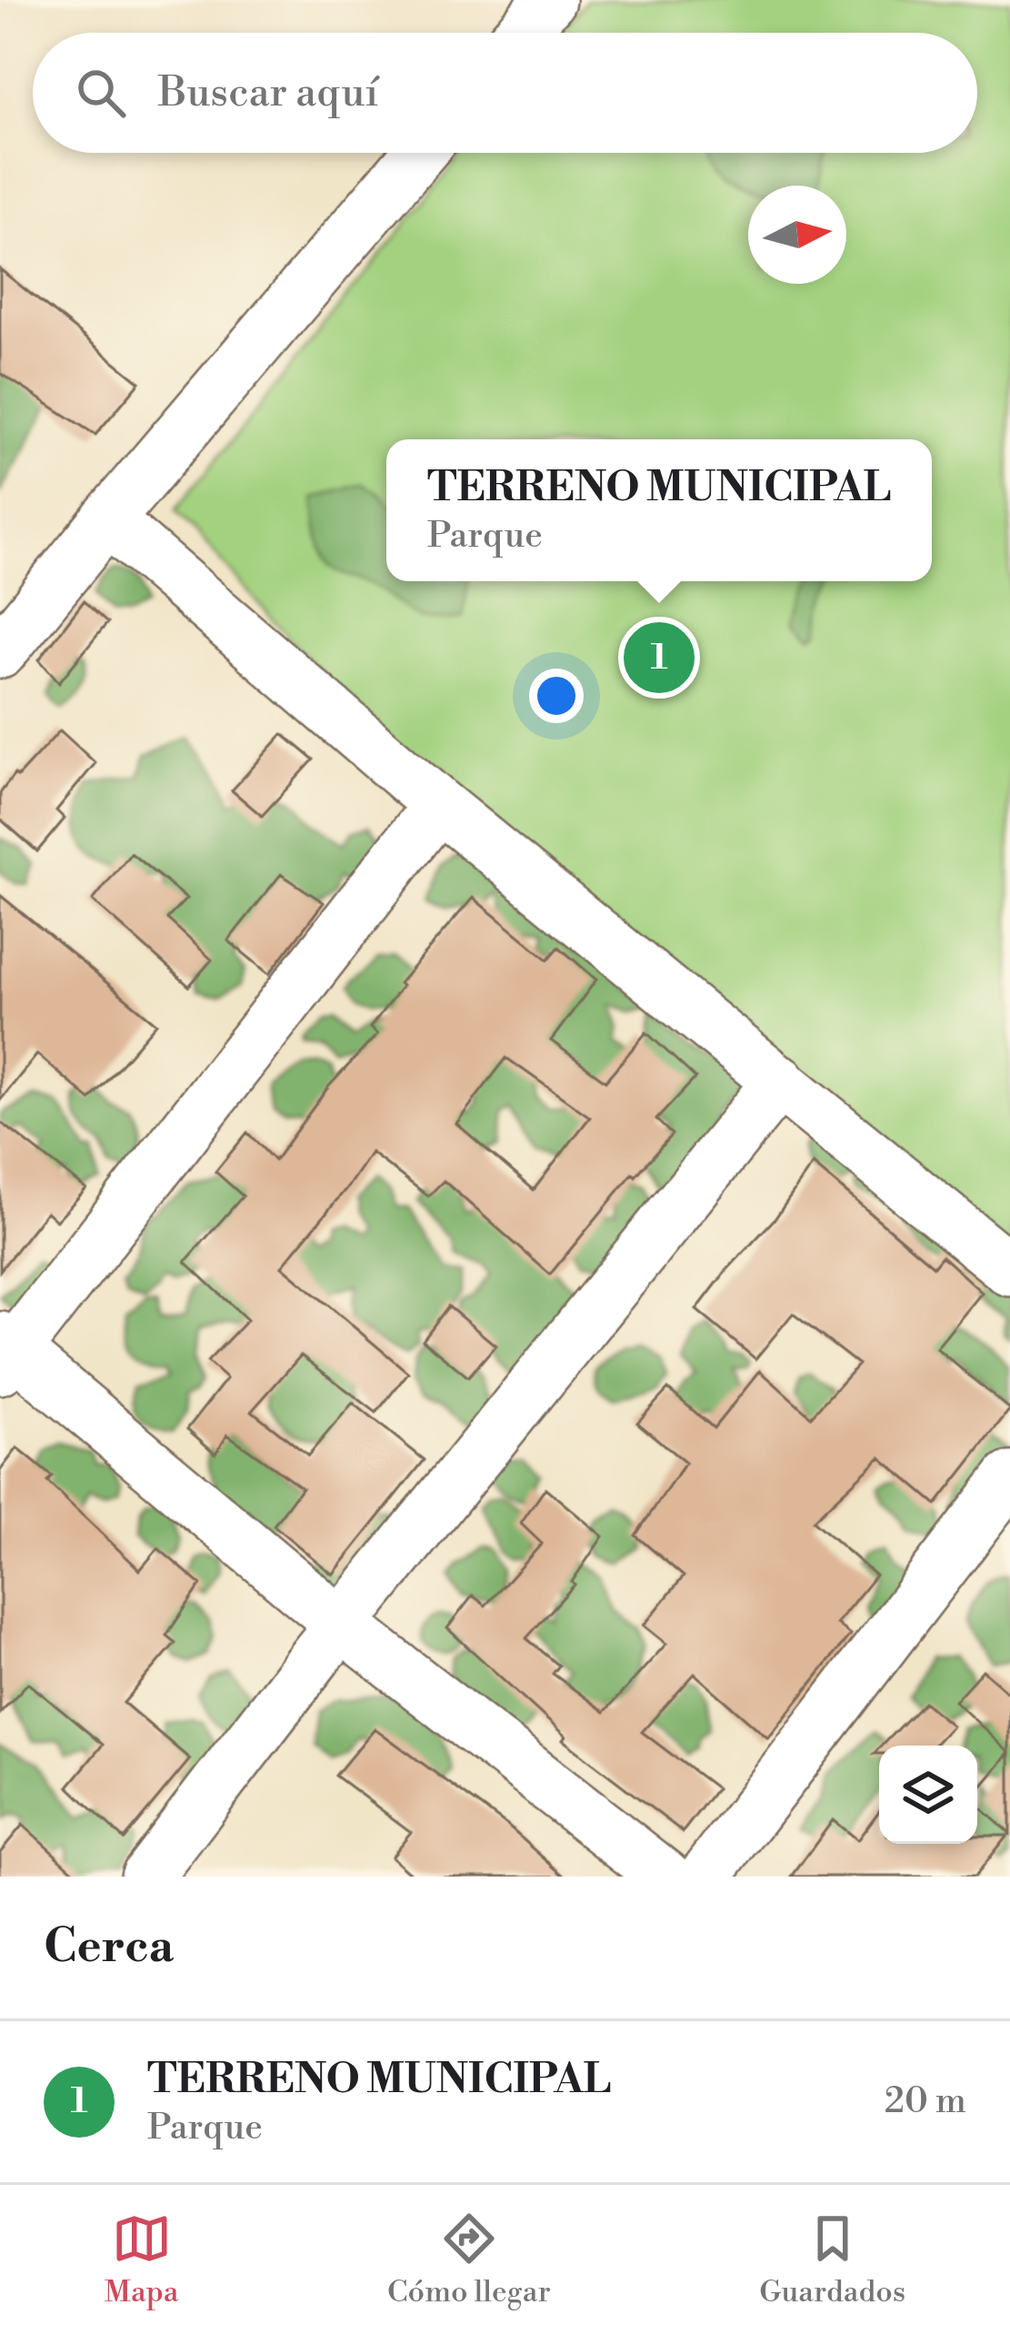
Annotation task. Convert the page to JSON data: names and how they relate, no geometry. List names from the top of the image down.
{
  "north": "right",
  "page": {
    "search": "Buscar aquí",
    "popup": ["TERRENO MUNICIPAL", "Parque"],
    "pins": "1",
    "heading": "Cerca",
    "list": [
      {
        "mark": "1",
        "name": "TERRENO MUNICIPAL",
        "note": "Parque",
        "value": "20 m"
      }
    ],
    "nav": ["Mapa", "Cómo llegar", "Guardados"]
  }
}
